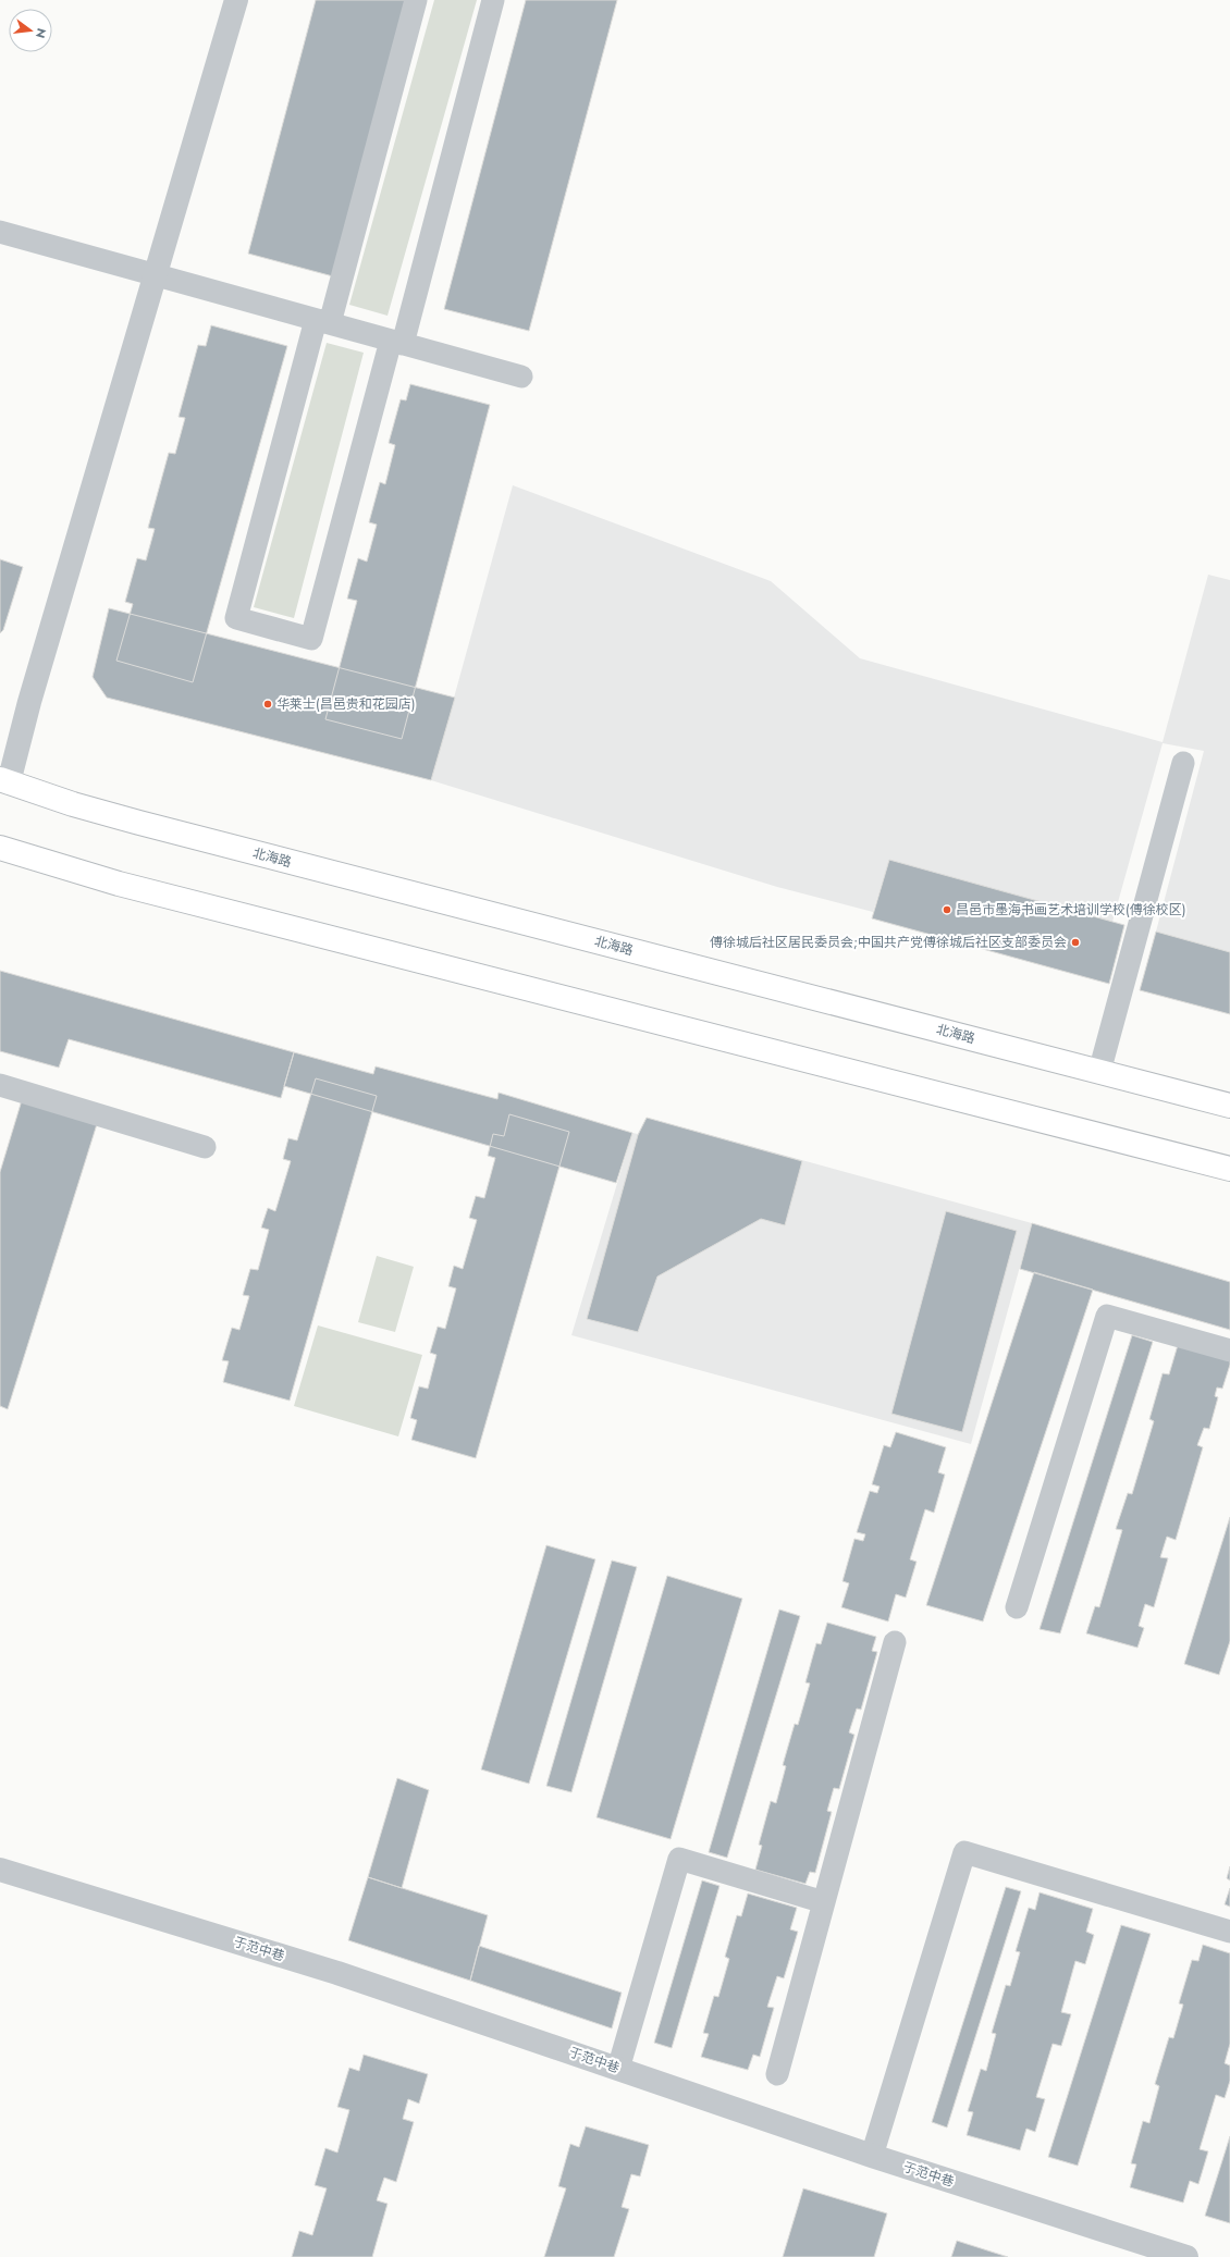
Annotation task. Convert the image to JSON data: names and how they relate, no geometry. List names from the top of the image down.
{
  "streets": {
    "main road": ["北海路"],
    "street": ["于范中巷"]
  },
  "places": ["华莱士(昌邑贵和花园店)", "昌邑市墨海书画艺术培训学校(傅徐校区)", "傅徐城后社区居民委员会;中国共产党傅徐城后社区支部委员会"],
  "north": "right"
}
